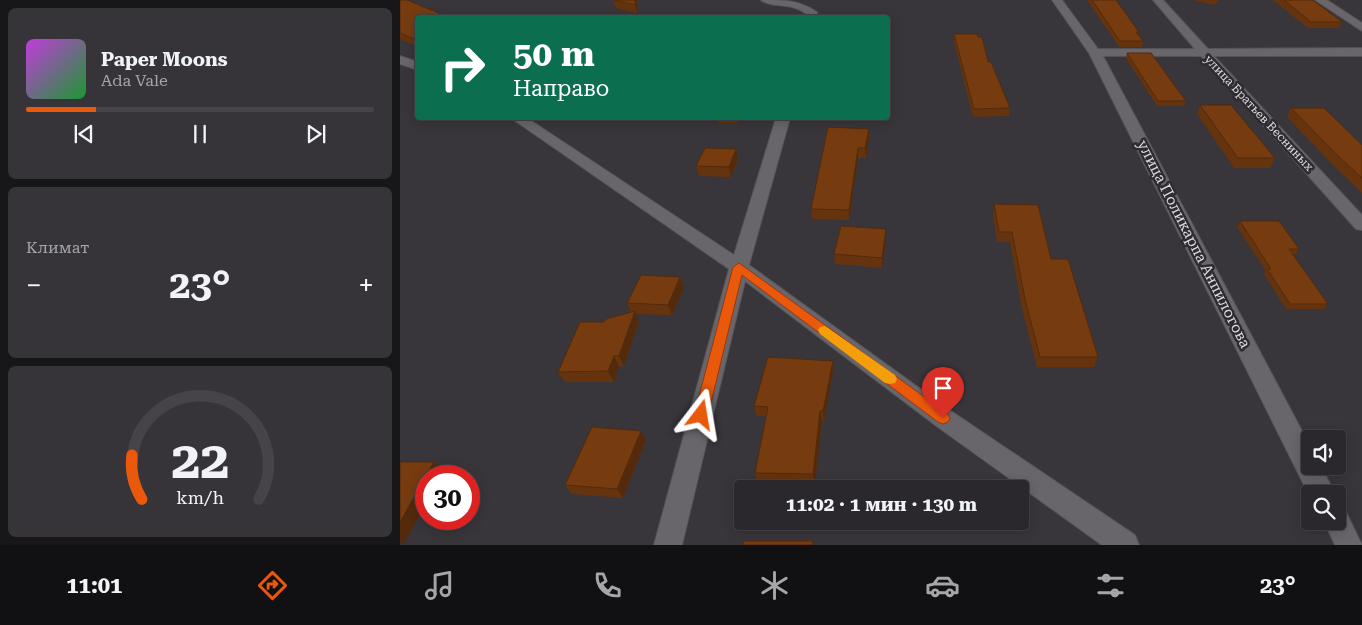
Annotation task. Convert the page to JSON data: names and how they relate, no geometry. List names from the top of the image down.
{
  "streets": {
    "street": ["улица Братьев Весниных", "улица Поликарпа Анпилогова"]
  },
  "page": {
    "turn": ["50 m", "Направо"],
    "song": ["Paper Moons", "Ada Vale"],
    "tile": "Климат",
    "heat": ["−", "23°", "+"],
    "limit": "30",
    "trip": "11:02 · 1 мин · 130 m",
    "tabs": ["11:01", "23°"],
    "gauge": ["22", "km/h"]
  }
}
